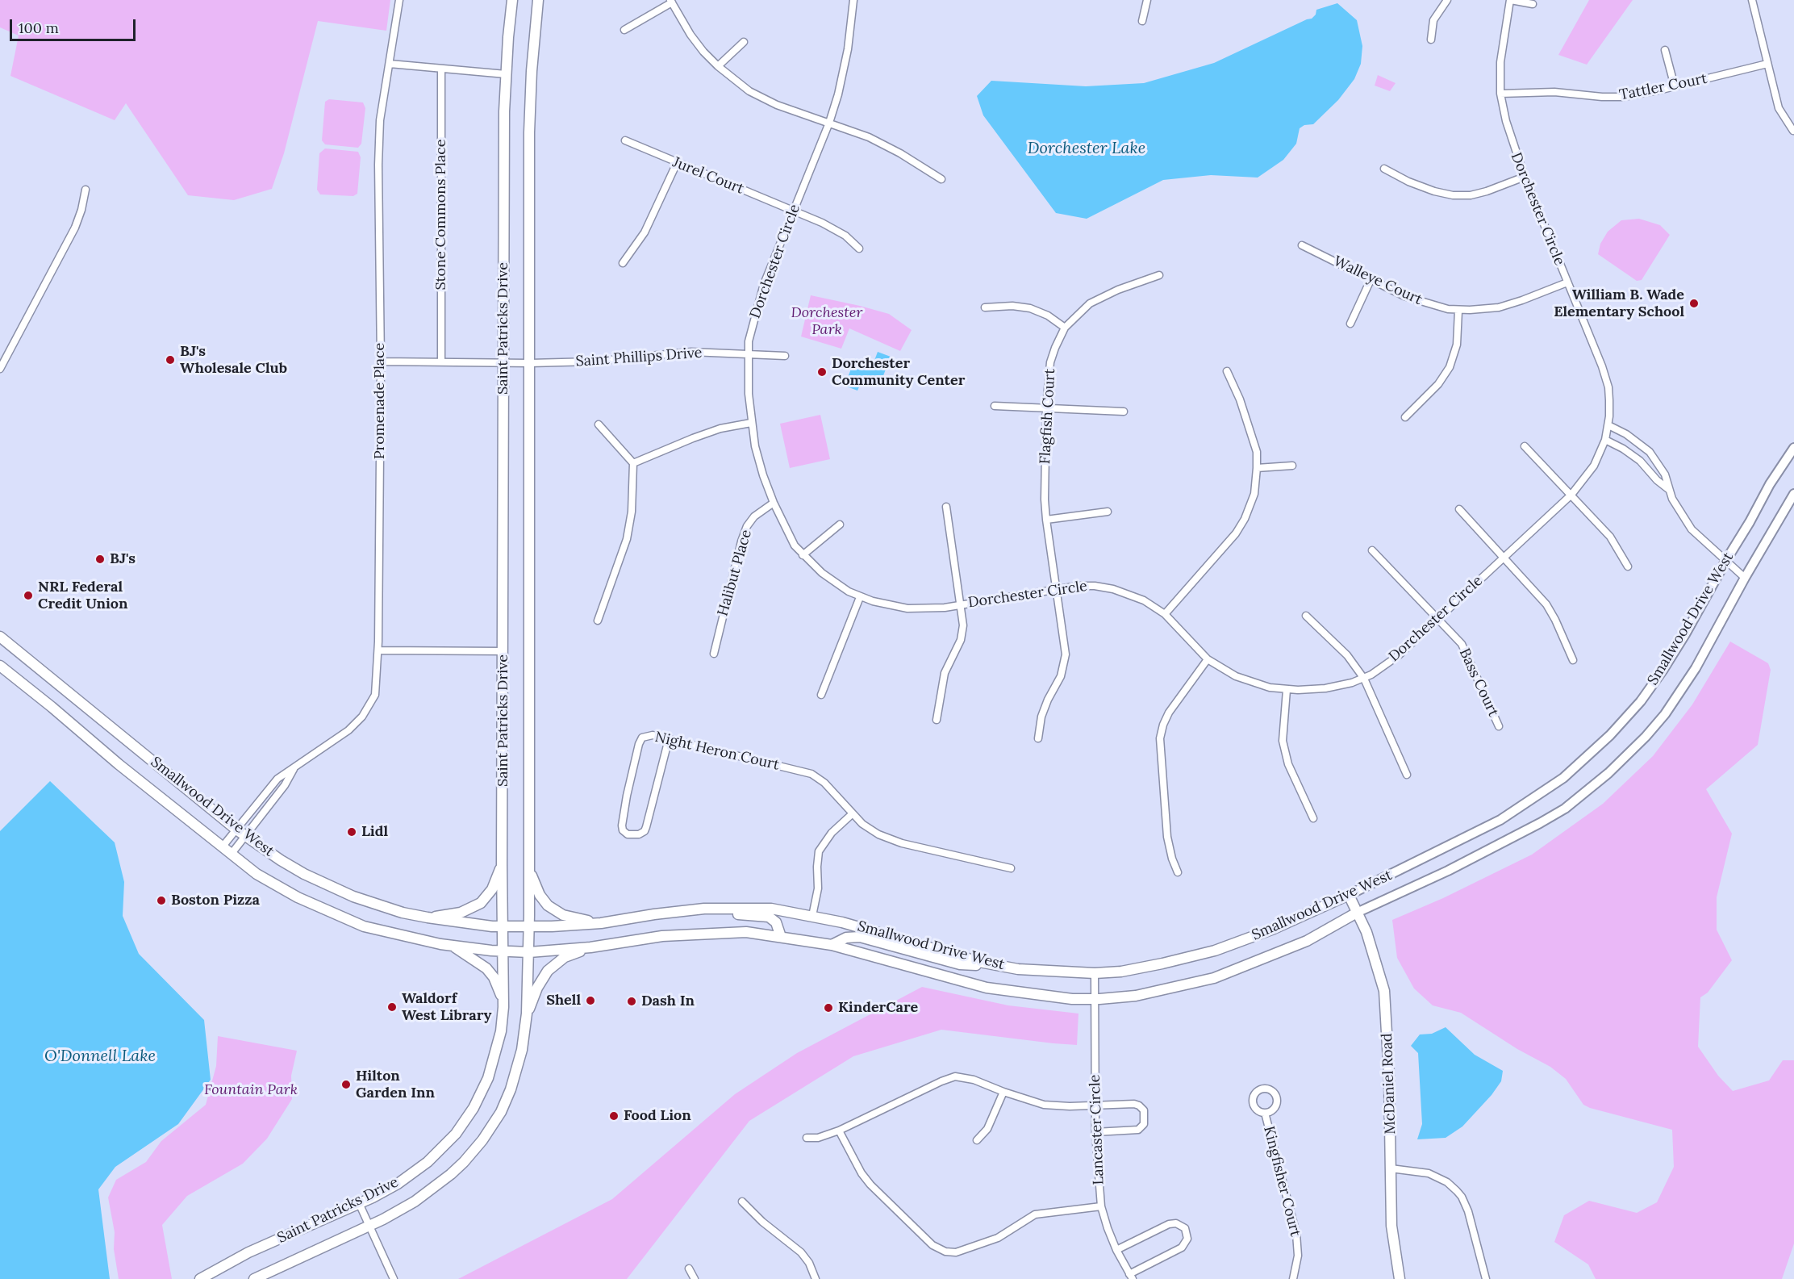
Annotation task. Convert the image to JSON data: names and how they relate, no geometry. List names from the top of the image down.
{
  "streets": {
    "main road": ["Saint Patricks Drive", "Smallwood Drive West", "McDaniel Road"],
    "street": [
      "Tattler Court",
      "Jurel Court",
      "Dorchester Circle",
      "Stone Commons Place",
      "Walleye Court",
      "Saint Phillips Drive",
      "Promenade Place",
      "Flagfish Court",
      "Halibut Place",
      "Bass Court",
      "Night Heron Court",
      "Lancaster Circle",
      "Kingfisher Court"
    ]
  },
  "crossings": [
    ["Tattler Court", "Dorchester Circle"],
    ["Jurel Court", "Dorchester Circle"],
    ["Dorchester Circle", "Walleye Court"],
    ["Dorchester Circle", "Saint Phillips Drive"],
    ["Dorchester Circle", "Flagfish Court"],
    ["Dorchester Circle", "Halibut Place"],
    ["Dorchester Circle", "Bass Court"],
    ["Stone Commons Place", "Saint Phillips Drive"],
    ["Saint Patricks Drive", "Saint Phillips Drive"],
    ["Saint Patricks Drive", "Smallwood Drive West"],
    ["Saint Phillips Drive", "Promenade Place"],
    ["Promenade Place", "Smallwood Drive West"],
    ["Smallwood Drive West", "McDaniel Road"],
    ["Smallwood Drive West", "Lancaster Circle"]
  ],
  "water": ["Dorchester Lake", "O'Donnell Lake"],
  "parks": ["Dorchester Park", "Fountain Park"],
  "places": [
    "William B. Wade Elementary School",
    "BJ's Wholesale Club",
    "Dorchester Community Center",
    "BJ's",
    "NRL Federal Credit Union",
    "Lidl",
    "Boston Pizza",
    "Shell",
    "Dash In",
    "Waldorf West Library",
    "KinderCare",
    "Hilton Garden Inn",
    "Food Lion"
  ],
  "scale_bar": "100 m"
}
